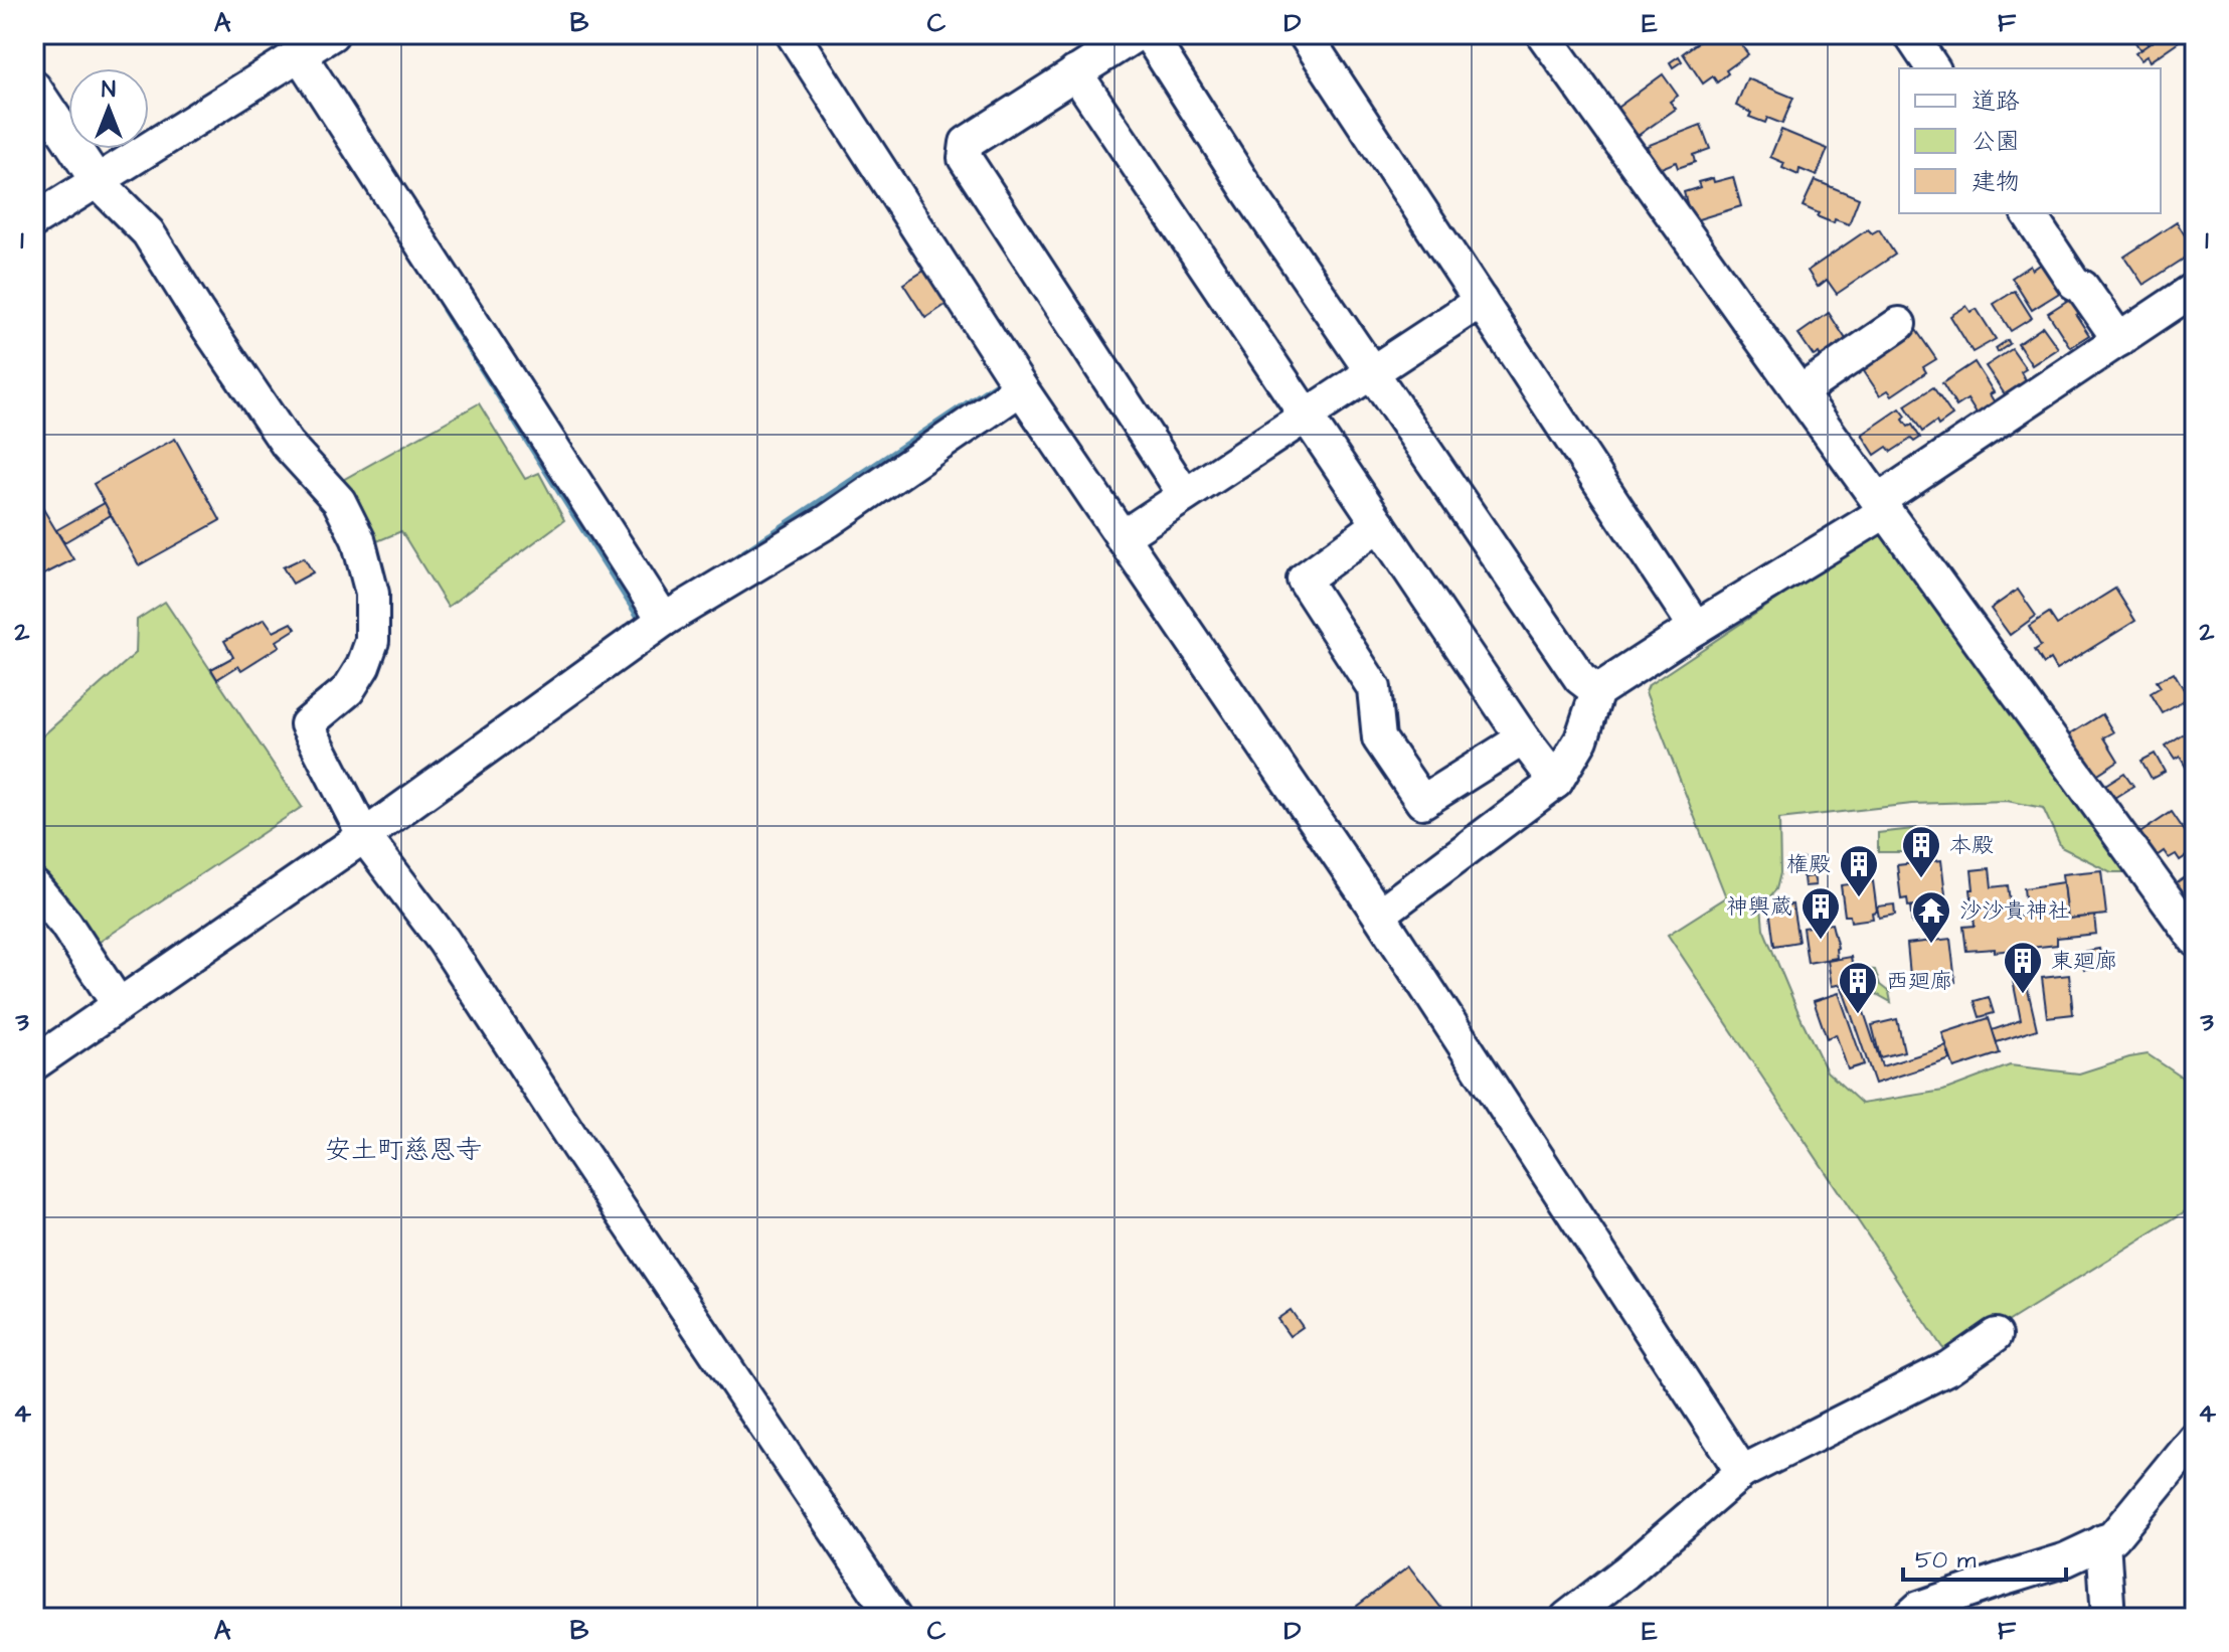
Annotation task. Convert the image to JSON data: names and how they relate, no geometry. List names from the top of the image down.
{
  "districts": ["安土町慈恩寺"],
  "places": {
    "building": [
      "本殿",
      "権殿",
      "神輿蔵",
      "東廻廊",
      "西廻廊"
    ],
    "temple": ["沙沙貴神社"]
  },
  "legend": ["道路", "公園", "建物"],
  "scale_bar": "50 m",
  "north": "top",
  "grid": {
    "columns": [
      "A",
      "B",
      "C",
      "D",
      "E",
      "F"
    ],
    "rows": [
      "1",
      "2",
      "3",
      "4"
    ]
  }
}
